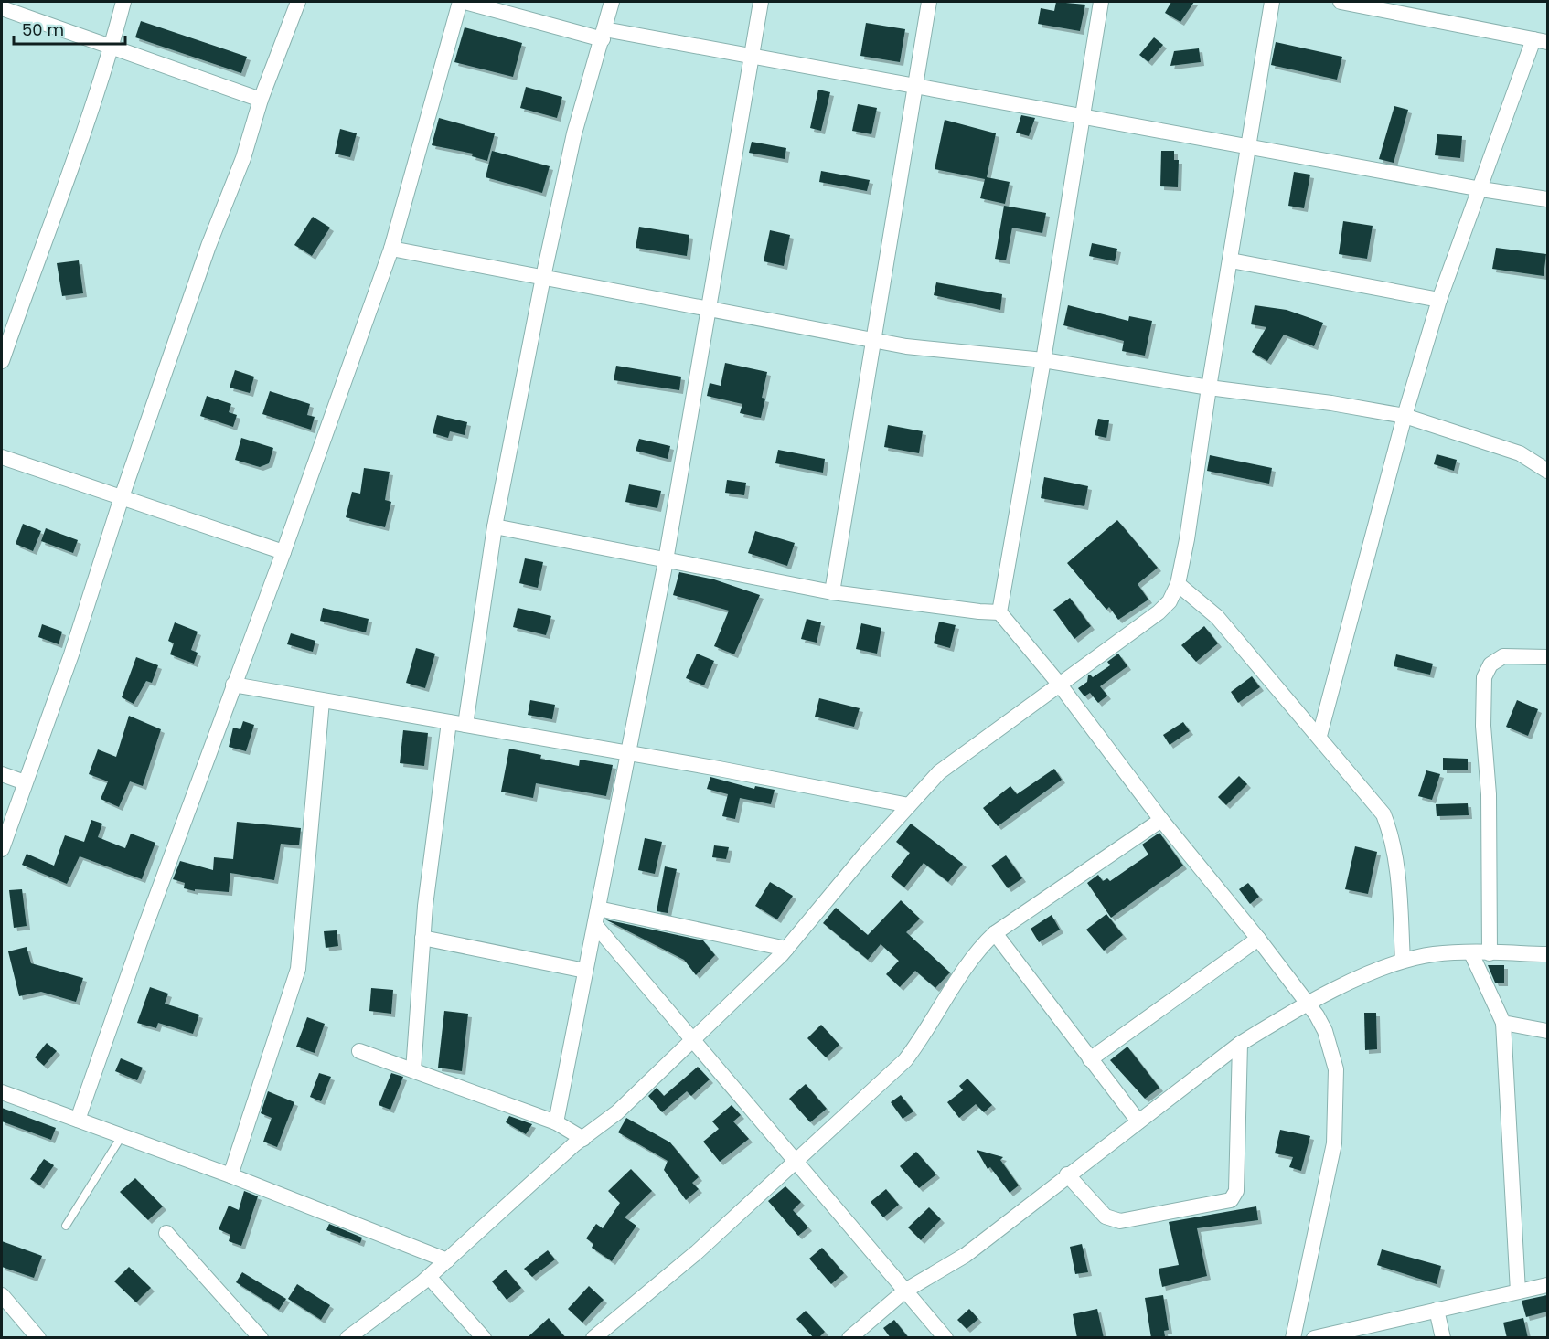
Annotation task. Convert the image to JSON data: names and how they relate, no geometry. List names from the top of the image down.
{
  "scale_bar": "50 m"
}
